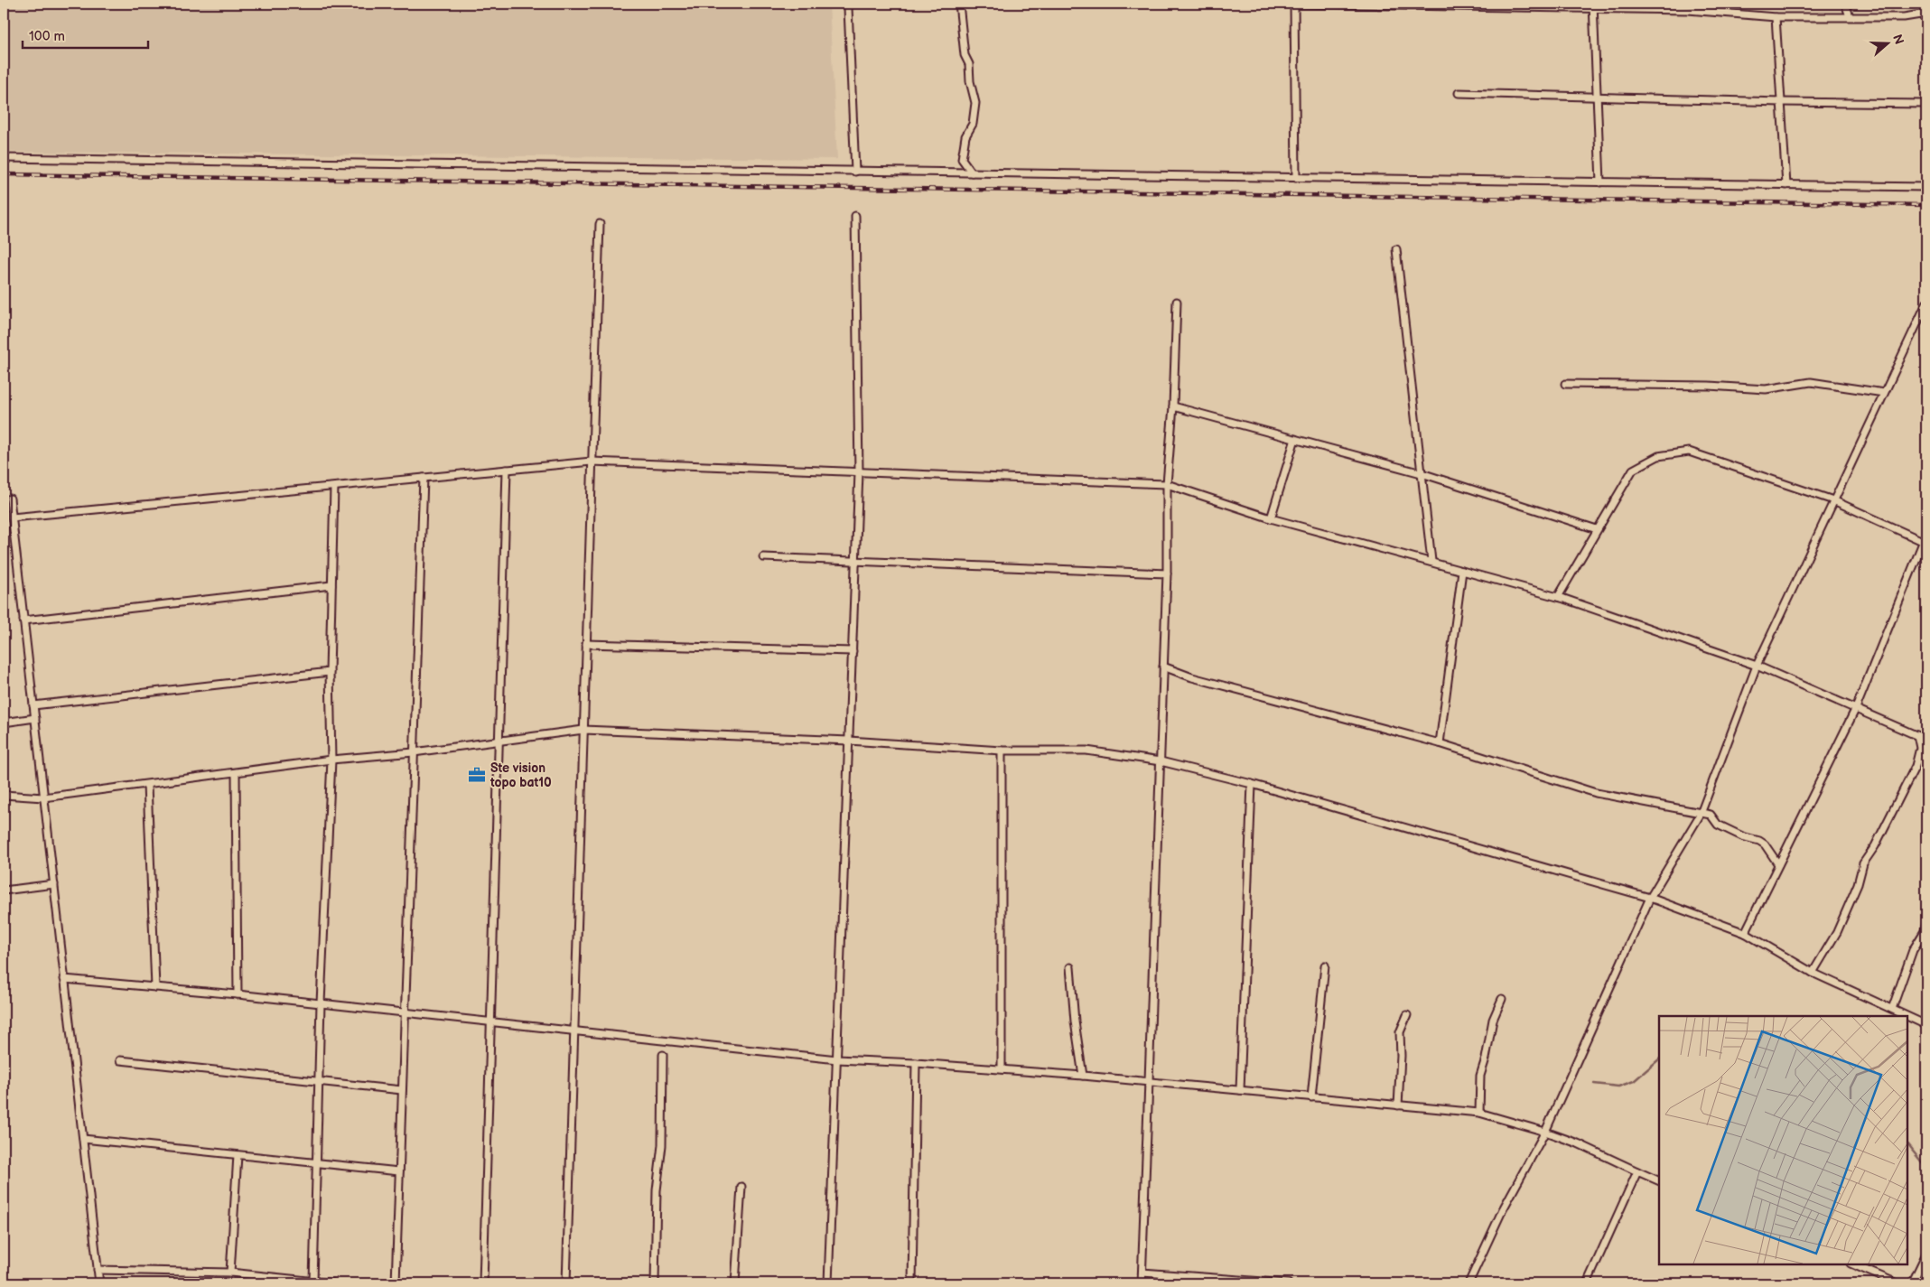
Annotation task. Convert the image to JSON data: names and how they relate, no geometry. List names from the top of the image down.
{
  "places": {
    "office": ["Ste vision topo bat10"]
  },
  "scale_bar": "100 m",
  "north": "right"
}
